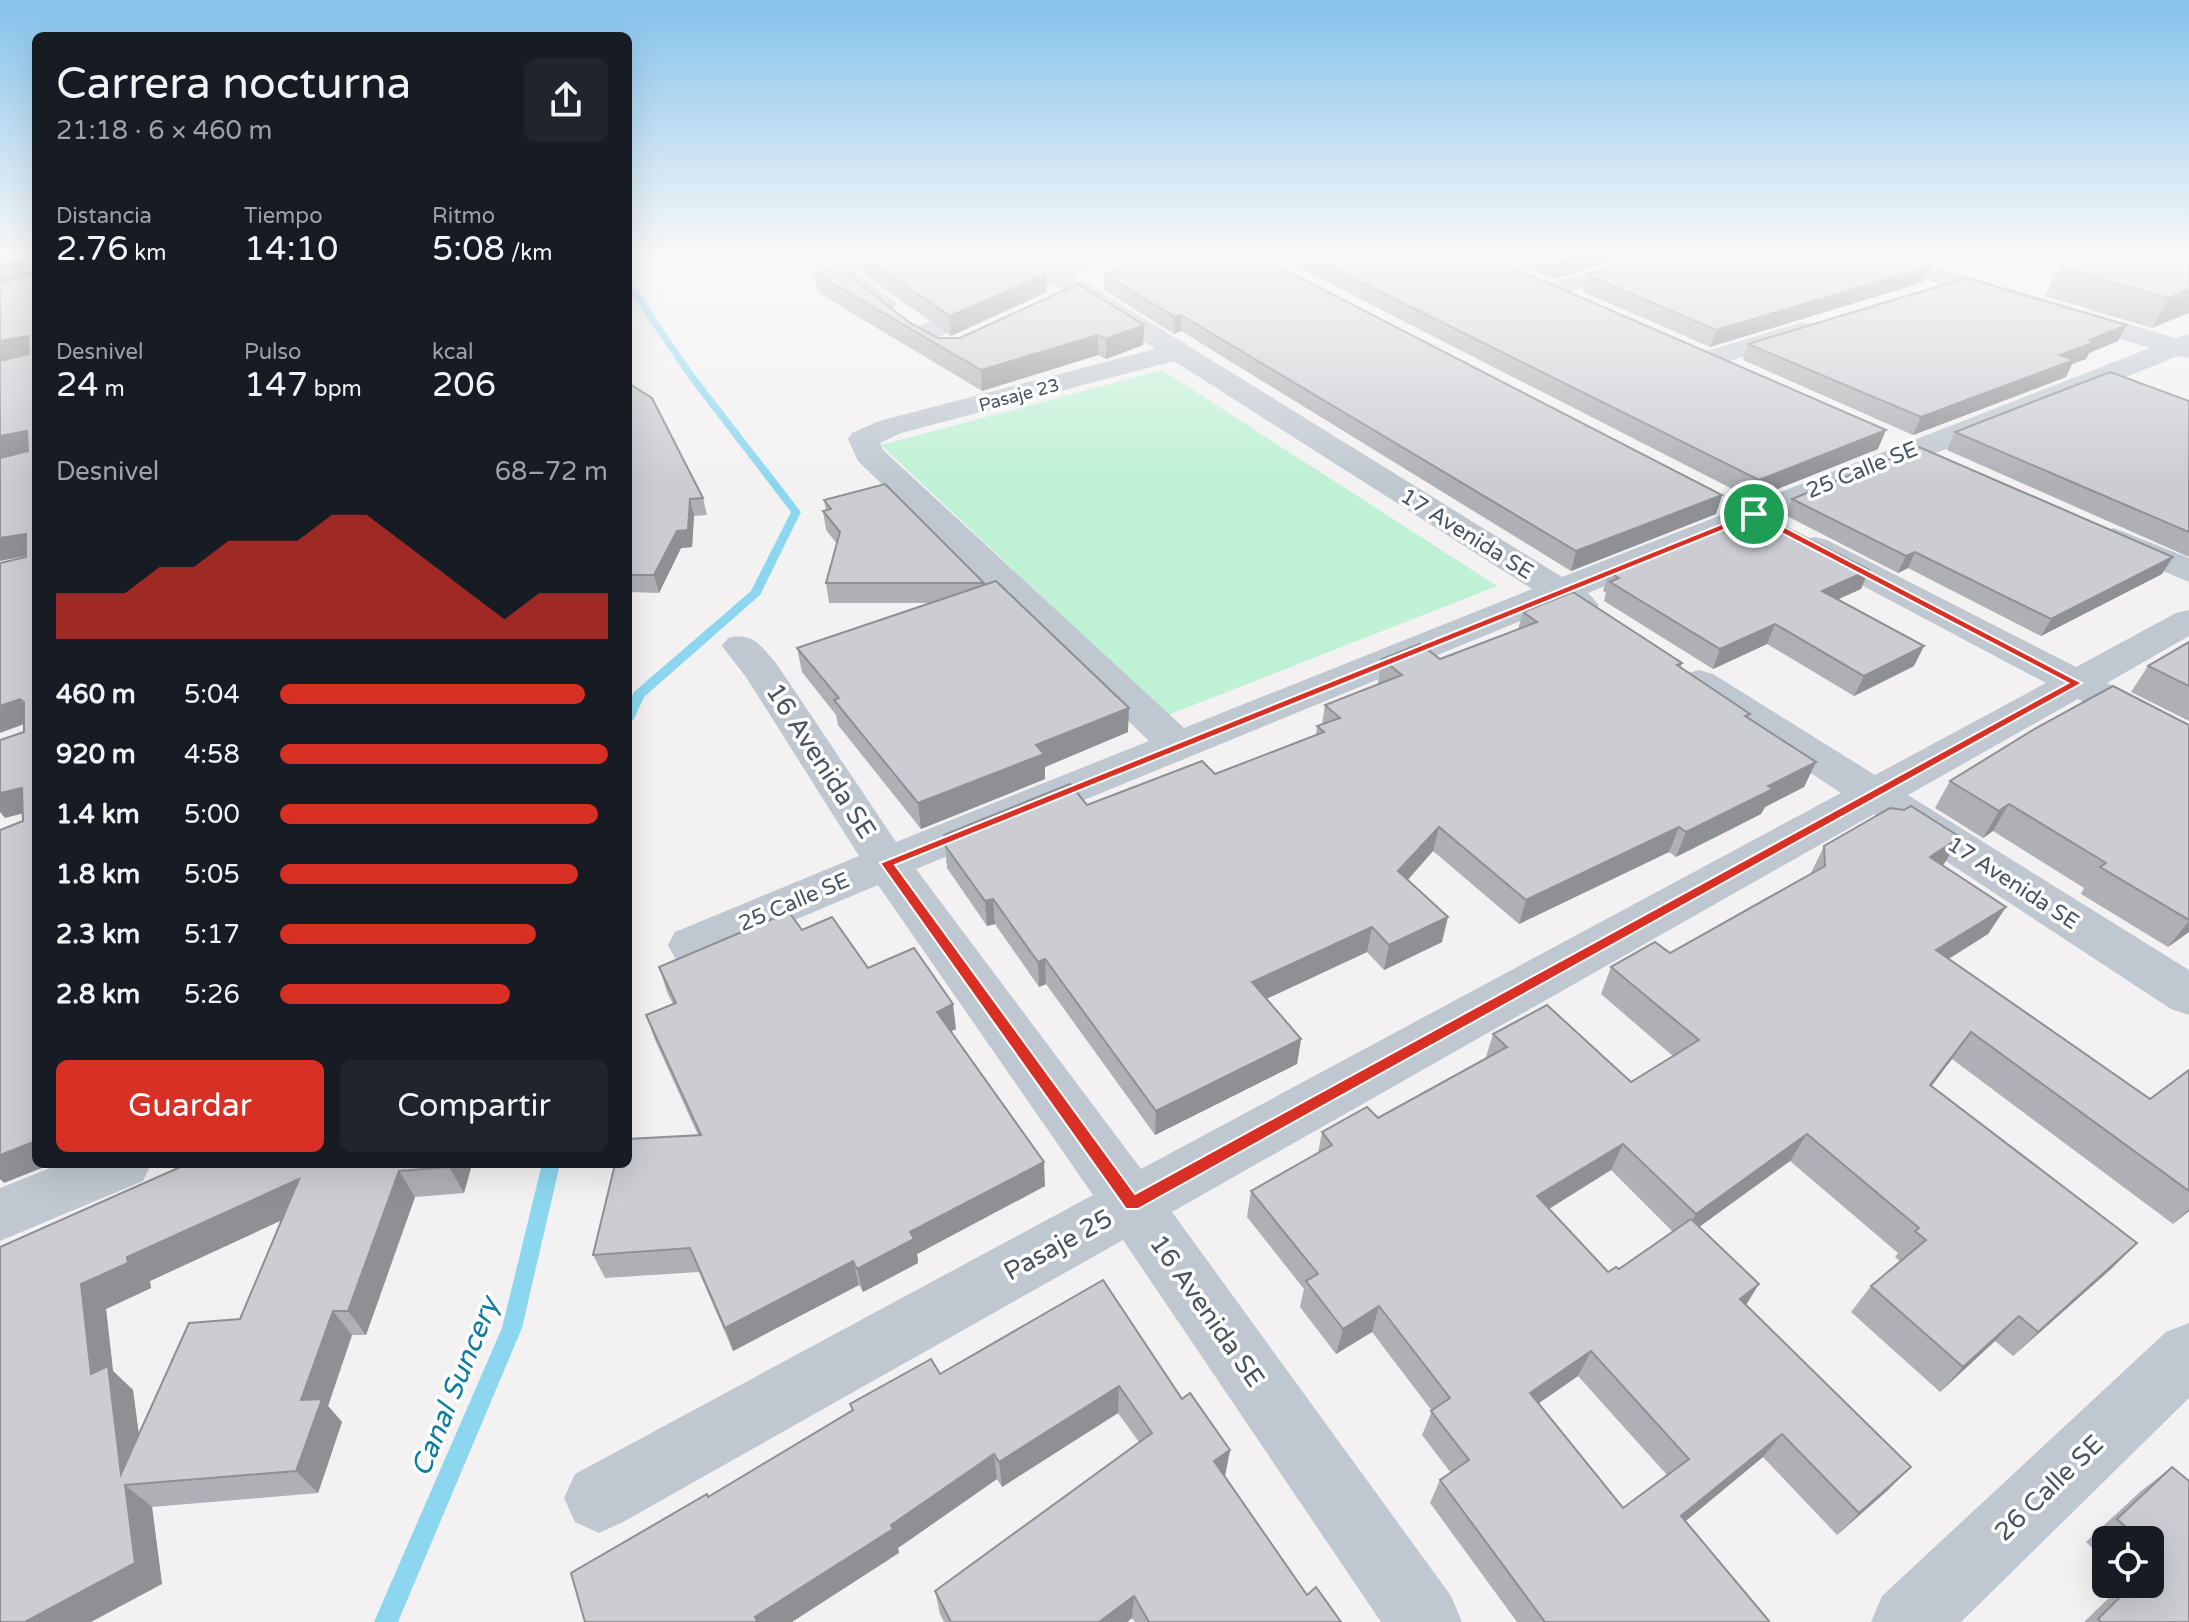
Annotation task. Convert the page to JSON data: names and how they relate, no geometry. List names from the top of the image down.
{
  "streets": {
    "street": [
      "Pasaje 23",
      "25 Calle SE",
      "17 Avenida SE",
      "16 Avenida SE",
      "Pasaje 25",
      "26 Calle SE"
    ]
  },
  "crossings": [
    ["Pasaje 23", "25 Calle SE"],
    ["Pasaje 23", "17 Avenida SE"],
    ["25 Calle SE", "17 Avenida SE"],
    ["25 Calle SE", "16 Avenida SE"],
    ["17 Avenida SE", "Pasaje 25"],
    ["16 Avenida SE", "Pasaje 25"]
  ],
  "water": ["Canal Suncery"],
  "page": {
    "heading": ["Carrera nocturna", "21:18 · 6 × 460 m"],
    "stats": [
      ["Distancia", "2.76 km"],
      ["Tiempo", "14:10"],
      ["Ritmo", "5:08 /km"],
      ["Desnivel", "24 m"],
      ["Pulso", "147 bpm"],
      ["kcal", "206"]
    ],
    "chart": ["Desnivel", "68–72 m"],
    "list": [
      {
        "name": "460 m",
        "note": "5:04"
      },
      {
        "name": "920 m",
        "note": "4:58"
      },
      {
        "name": "1.4 km",
        "note": "5:00"
      },
      {
        "name": "1.8 km",
        "note": "5:05"
      },
      {
        "name": "2.3 km",
        "note": "5:17"
      },
      {
        "name": "2.8 km",
        "note": "5:26"
      }
    ],
    "buttons": ["Guardar", "Compartir"]
  }
}
